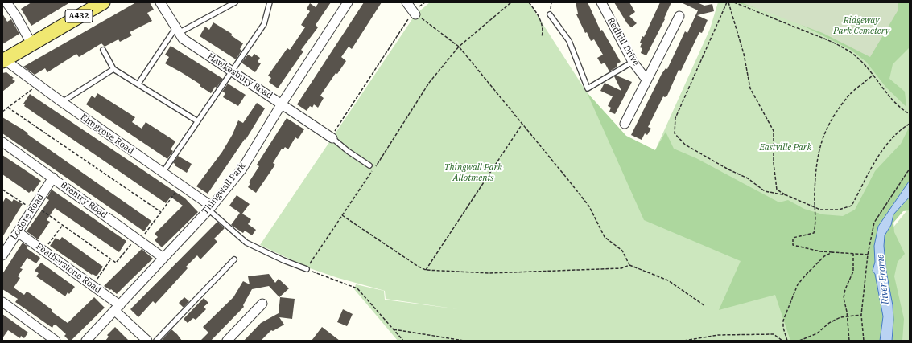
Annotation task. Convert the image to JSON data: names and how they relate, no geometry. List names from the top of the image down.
{
  "streets": {
    "main road": ["A432"],
    "street": [
      "Redhill Drive",
      "Hawkesbury Road",
      "Elmgrove Road",
      "Thingwall Park",
      "Brentry Road",
      "Lodore Road",
      "Featherstone Road"
    ]
  },
  "crossings": [
    ["A432", "Elmgrove Road"],
    ["Hawkesbury Road", "Thingwall Park"],
    ["Elmgrove Road", "Thingwall Park"],
    ["Thingwall Park", "Brentry Road"],
    ["Thingwall Park", "Featherstone Road"],
    ["Brentry Road", "Lodore Road"],
    ["Lodore Road", "Featherstone Road"]
  ],
  "water": ["River Frome"],
  "parks": ["Ridgeway Park Cemetery", "Eastville Park", "Thingwall Park Allotments"]
}
